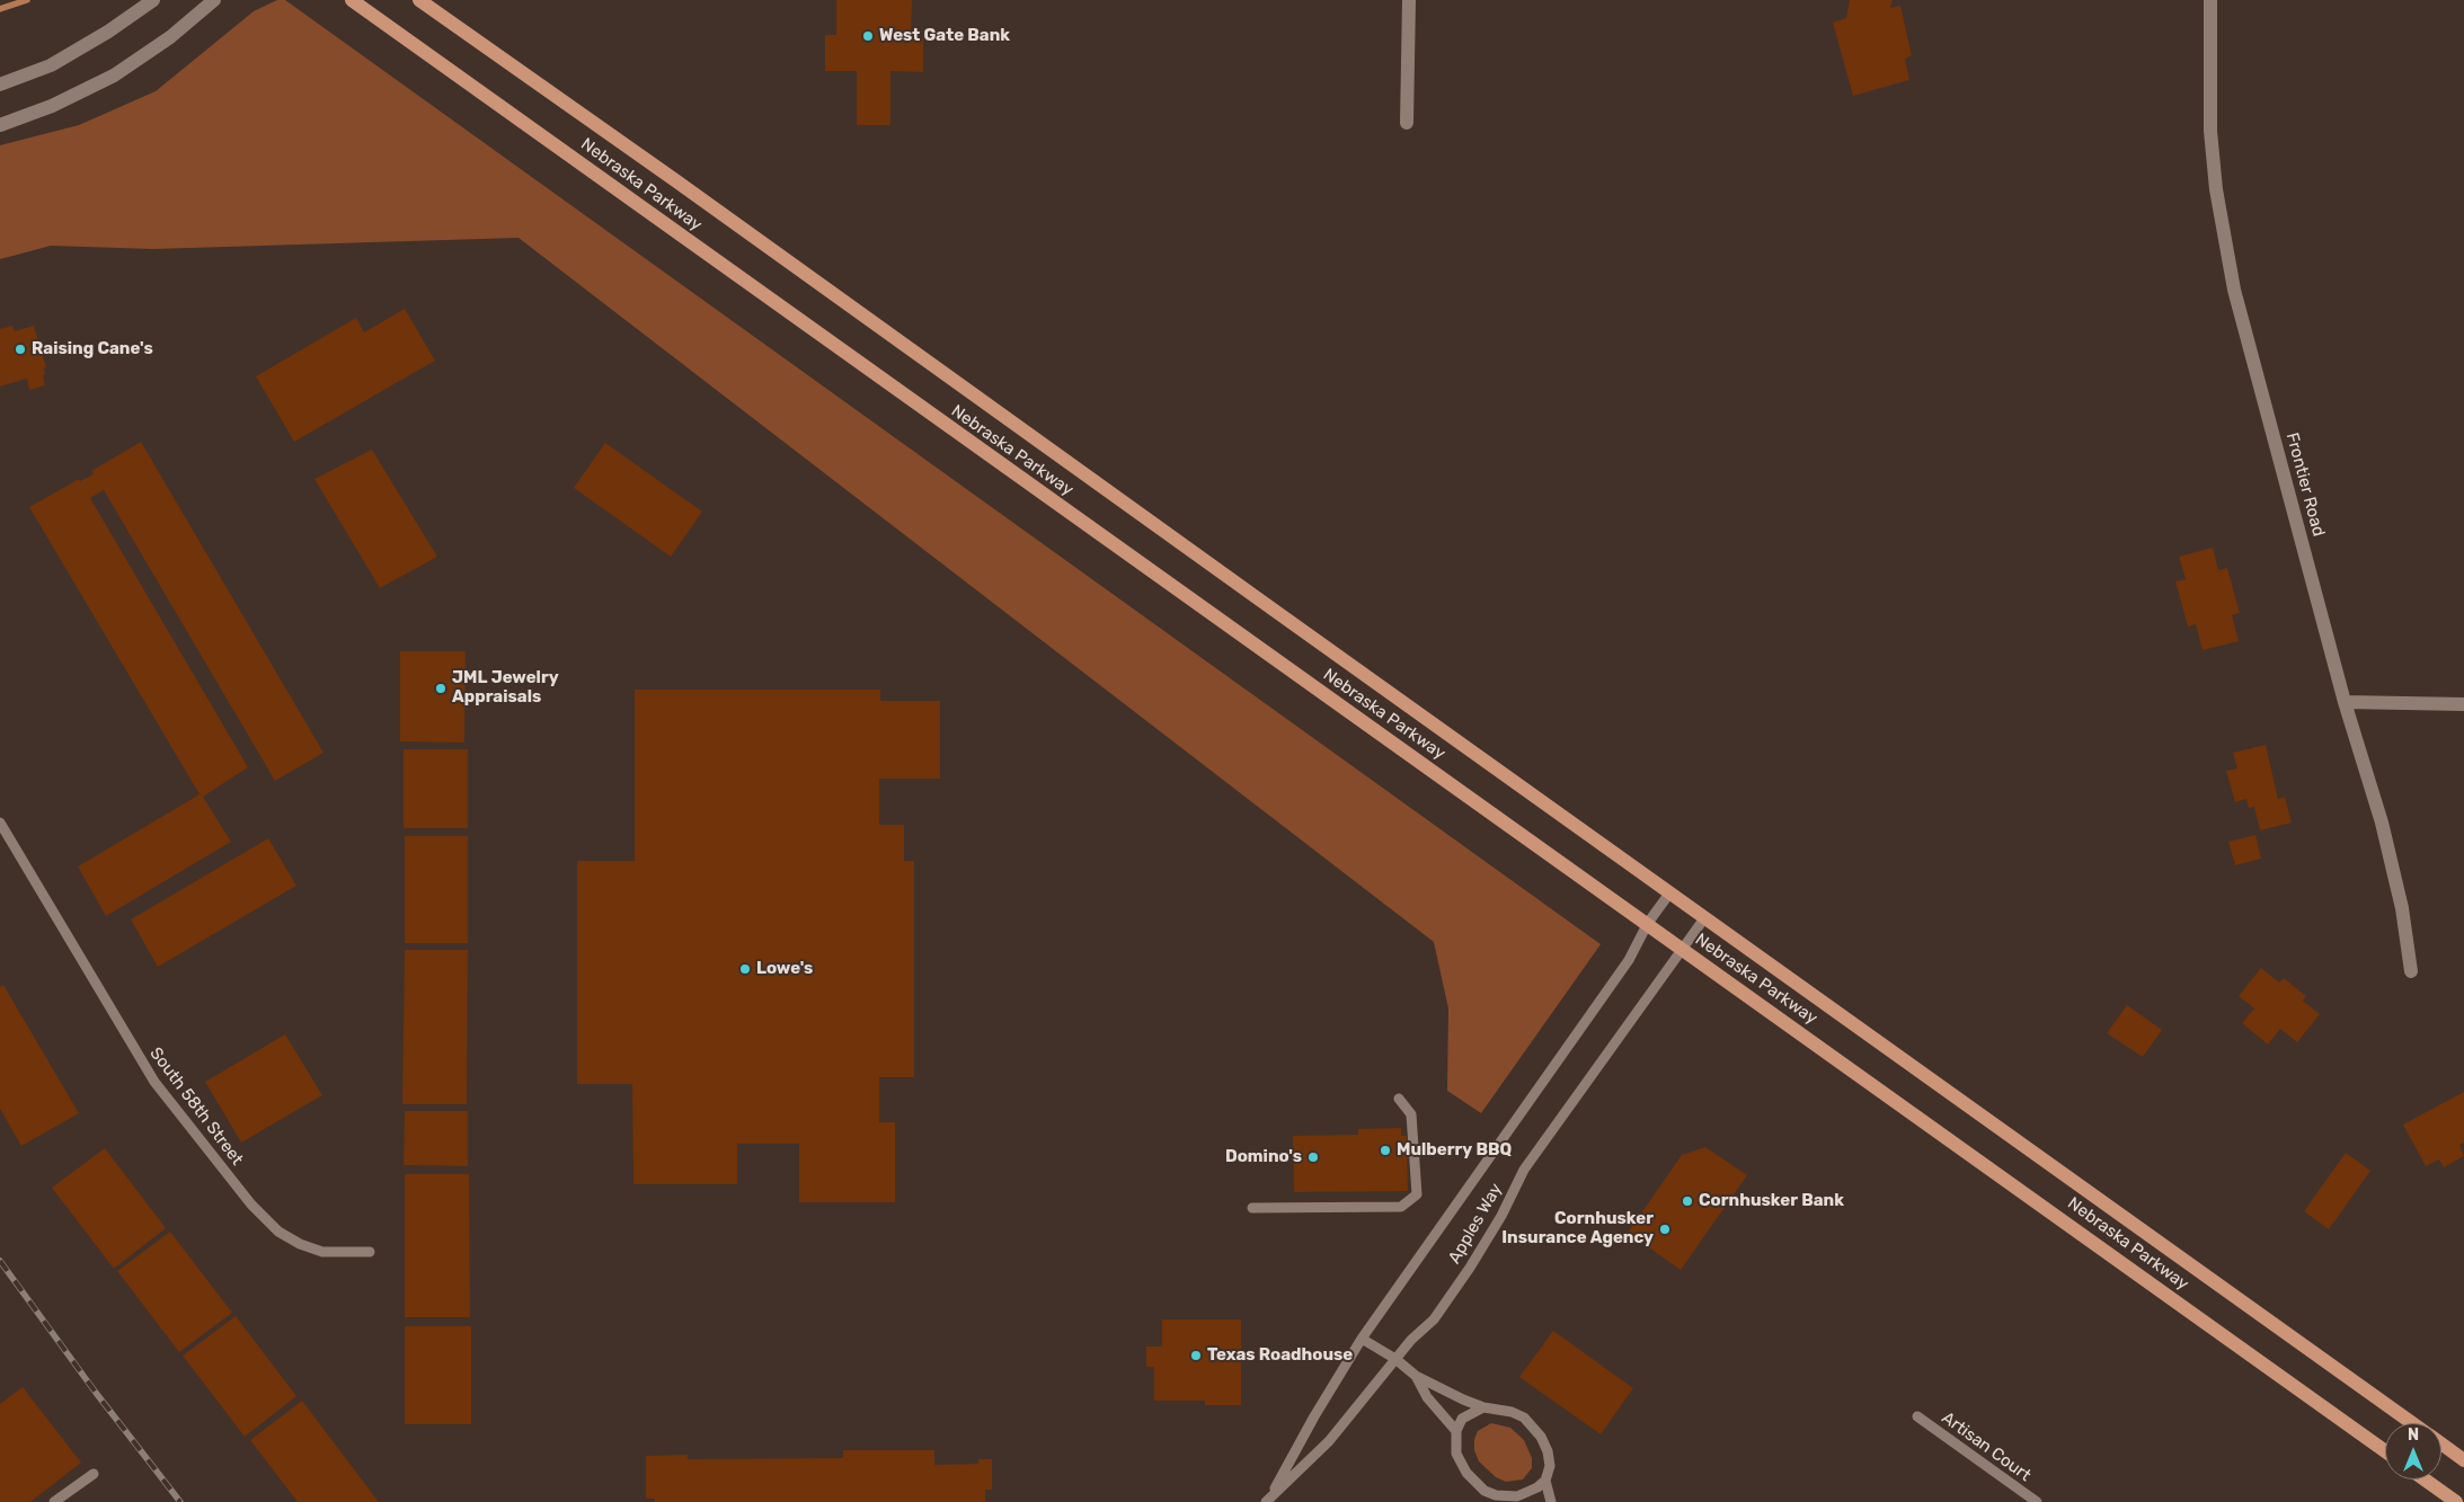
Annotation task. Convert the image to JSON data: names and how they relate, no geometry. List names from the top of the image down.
{
  "streets": {
    "main road": ["Nebraska Parkway"],
    "street": ["Frontier Road"],
    "lane": ["South 58th Street", "Apples Way", "Artisan Court"]
  },
  "crossings": [
    ["Nebraska Parkway", "Apples Way"]
  ],
  "places": [
    "West Gate Bank",
    "Raising Cane's",
    "JML Jewelry Appraisals",
    "Lowe's",
    "Mulberry BBQ",
    "Domino's",
    "Cornhusker Bank",
    "Cornhusker Insurance Agency",
    "Texas Roadhouse"
  ],
  "north": "top"
}
